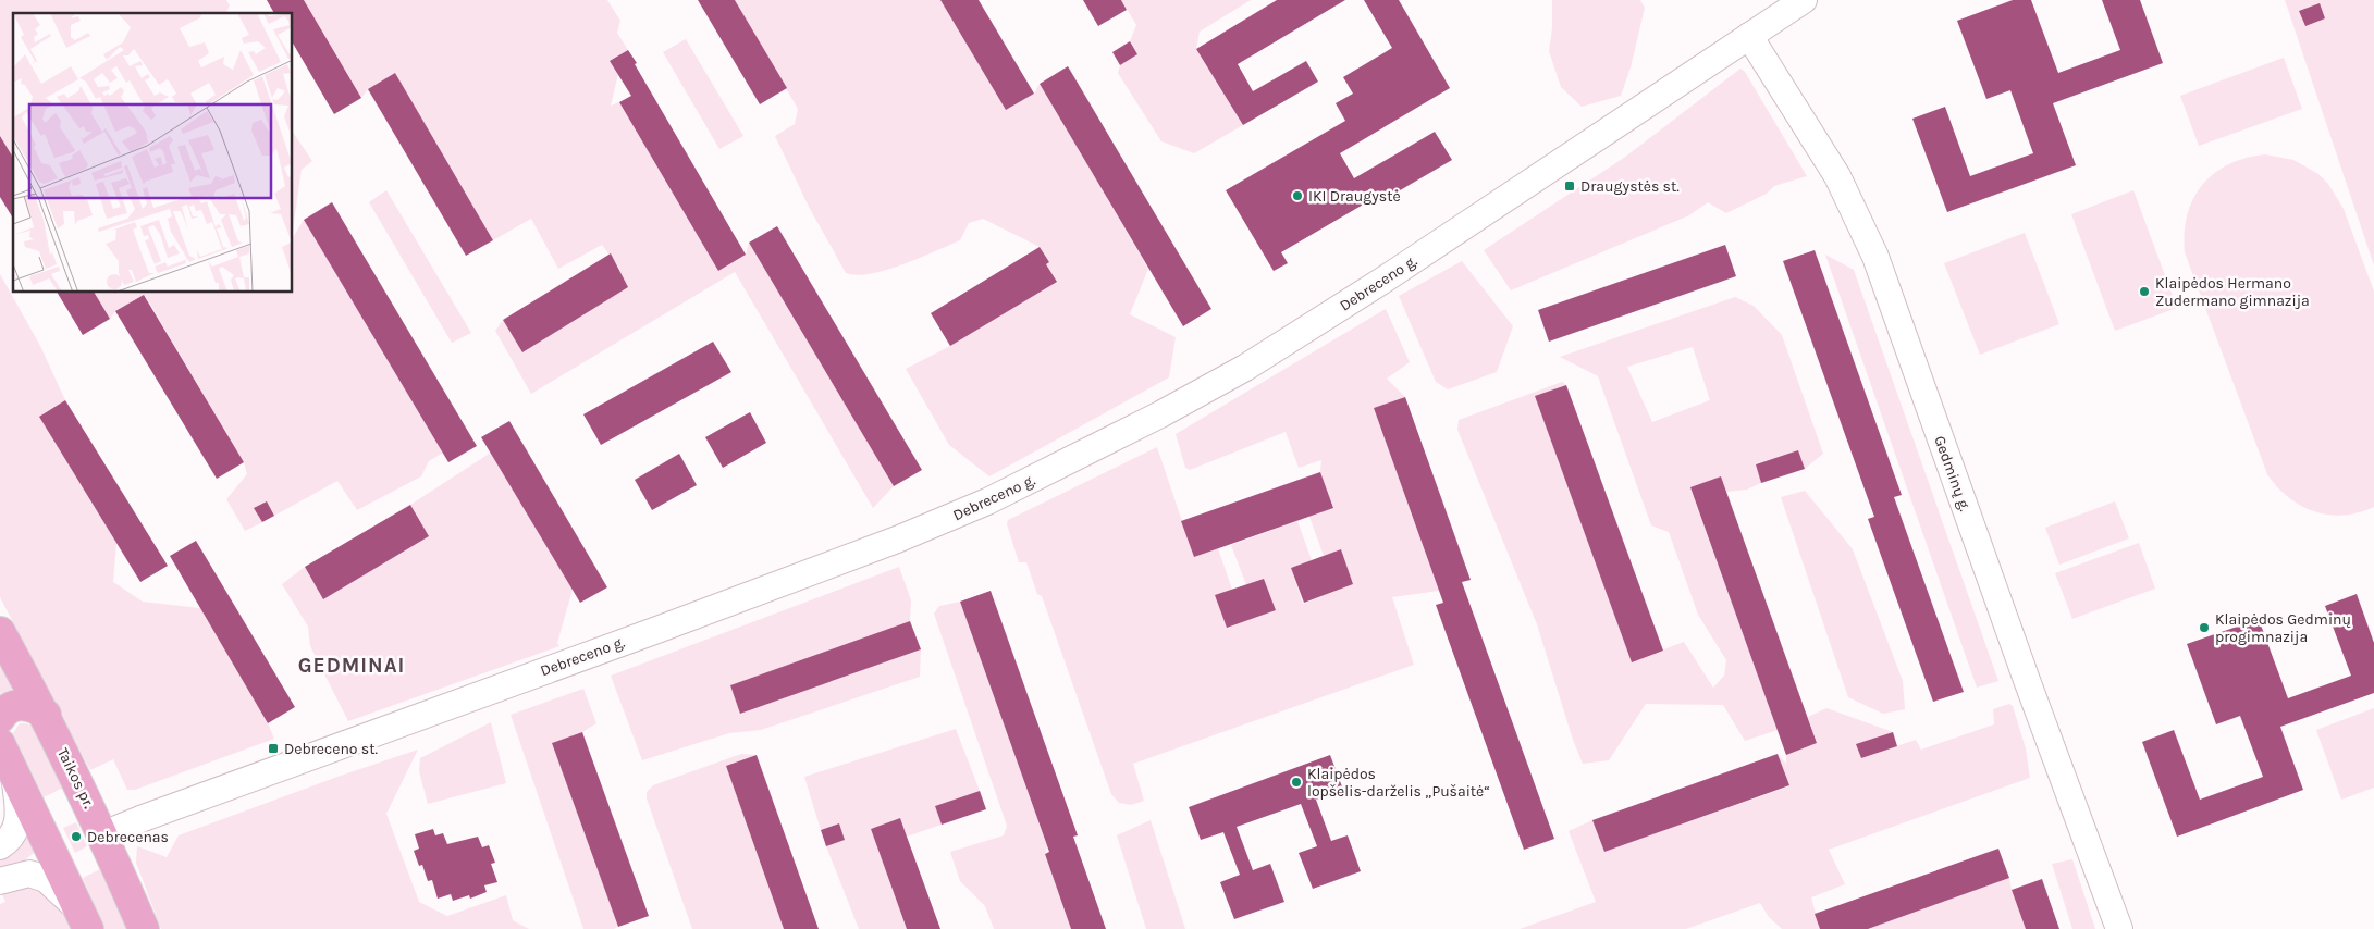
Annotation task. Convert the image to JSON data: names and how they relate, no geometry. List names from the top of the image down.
{
  "streets": {
    "main road": ["Taikos pr."],
    "street": ["Debreceno g.", "Gedminų g."]
  },
  "crossings": [
    ["Debreceno g.", "Gedminų g."],
    ["Debreceno g.", "Taikos pr."]
  ],
  "districts": ["GEDMINAI"],
  "places": {
    "transit": ["Draugystės st.", "Debreceno st."],
    "other": [
      "IKI Draugystė",
      "Klaipėdos Hermano Zudermano gimnazija",
      "Klaipėdos Gedminų progimnazija",
      "Klaipėdos lopšelis-darželis „Pušaitė“",
      "Debrecenas"
    ]
  }
}
